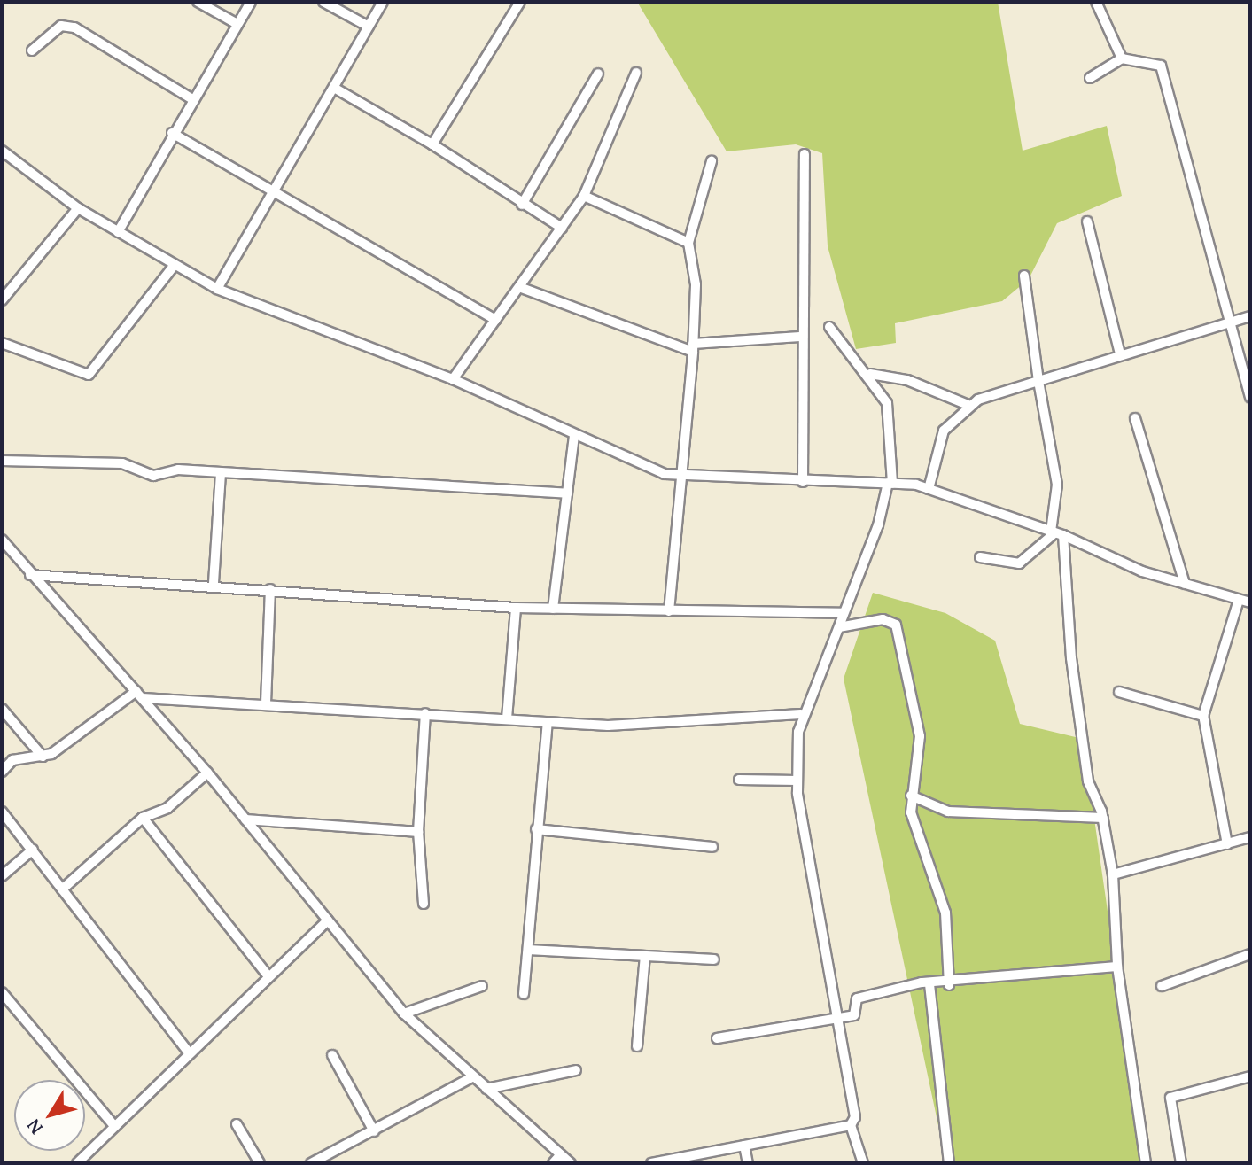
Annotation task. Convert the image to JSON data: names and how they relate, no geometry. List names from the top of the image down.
{
  "north": "bottom left"
}
